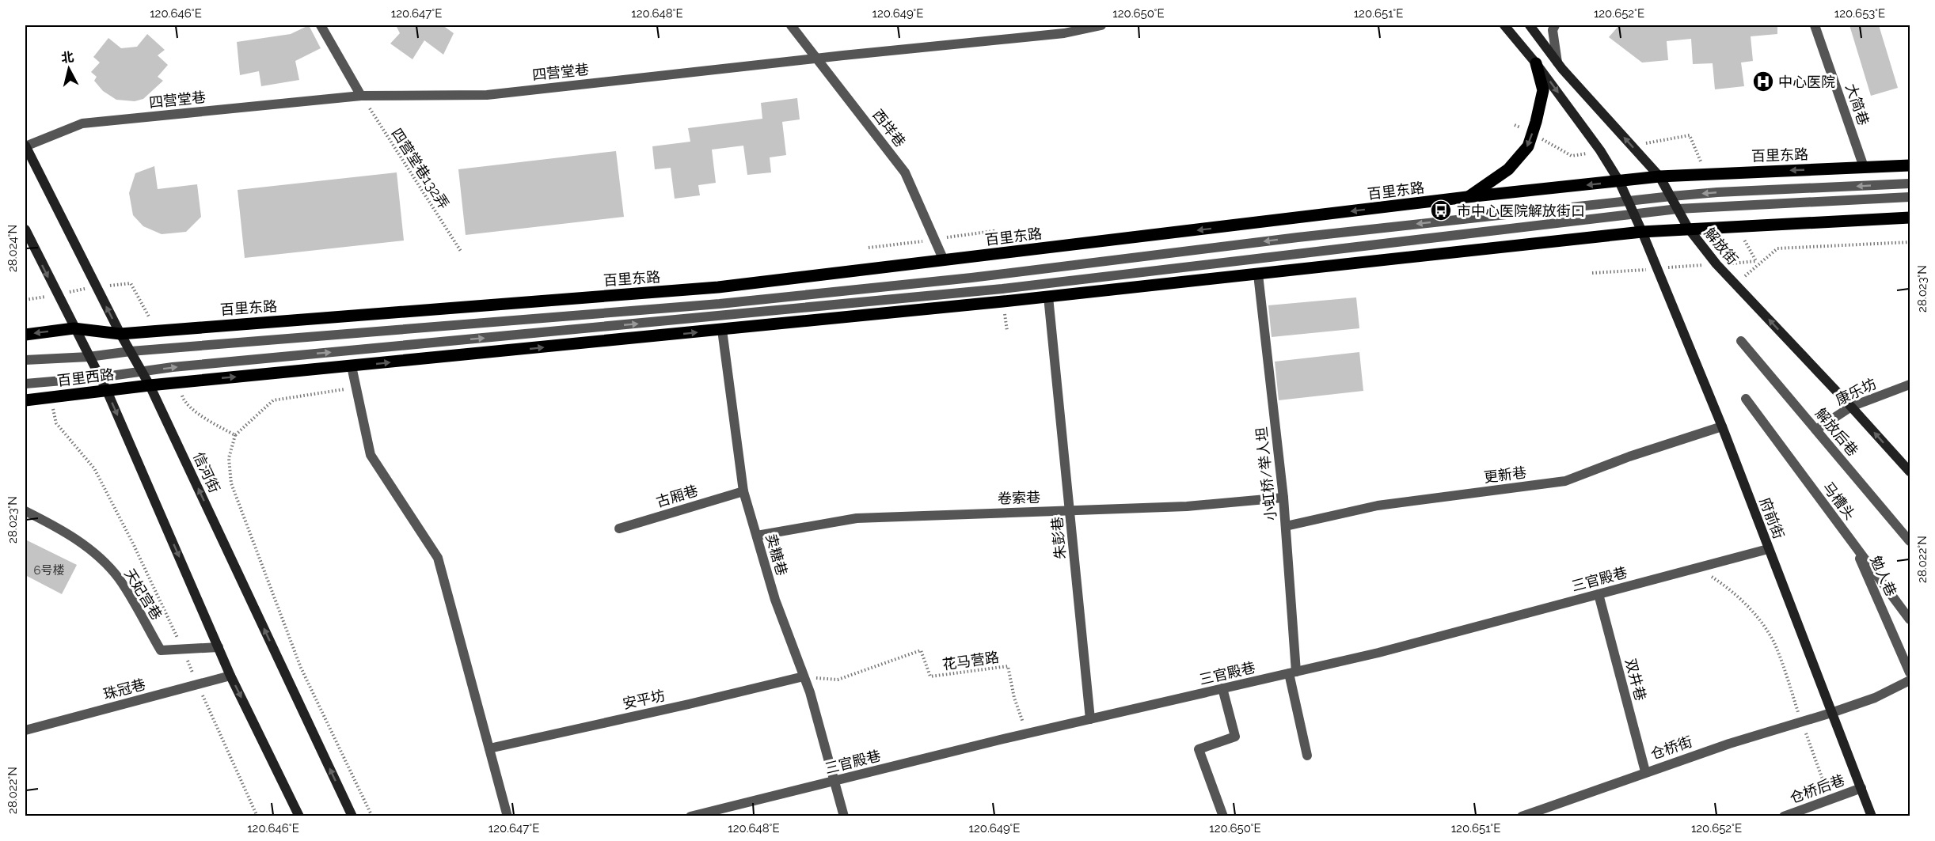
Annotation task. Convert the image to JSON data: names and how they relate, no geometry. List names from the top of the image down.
{
  "streets": {
    "main road": [
      "百里东路",
      "解放街",
      "百里西路",
      "信河街",
      "府前街"
    ],
    "street": [
      "四营堂巷",
      "大简巷",
      "西垟巷",
      "康乐坊",
      "解放后巷",
      "小虹桥/举人坦",
      "更新巷",
      "古厢巷",
      "卷索巷",
      "马槽头",
      "朱彭巷",
      "卖糖巷",
      "勉人巷",
      "三官殿巷",
      "天妃宫巷",
      "双井巷",
      "珠冠巷",
      "安平坊",
      "仓桥街",
      "仓桥后巷"
    ],
    "path": ["四营堂巷132弄", "花马营路"]
  },
  "crossings": [
    ["四营堂巷", "西垟巷"],
    ["四营堂巷", "四营堂巷132弄"],
    ["四营堂巷", "信河街"],
    ["大简巷", "百里东路"],
    ["西垟巷", "百里东路"],
    ["百里东路", "解放街"],
    ["百里东路", "信河街"],
    ["解放街", "康乐坊"],
    ["百里西路", "信河街"],
    ["康乐坊", "解放后巷"],
    ["小虹桥/举人坦", "更新巷"],
    ["小虹桥/举人坦", "卷索巷"],
    ["小虹桥/举人坦", "三官殿巷"],
    ["更新巷", "府前街"],
    ["古厢巷", "卖糖巷"],
    ["卷索巷", "朱彭巷"],
    ["卷索巷", "卖糖巷"],
    ["马槽头", "勉人巷"],
    ["府前街", "三官殿巷"],
    ["府前街", "仓桥街"],
    ["府前街", "仓桥后巷"],
    ["朱彭巷", "三官殿巷"],
    ["卖糖巷", "三官殿巷"],
    ["卖糖巷", "花马营路"],
    ["卖糖巷", "安平坊"],
    ["三官殿巷", "花马营路"],
    ["三官殿巷", "双井巷"],
    ["花马营路", "安平坊"],
    ["双井巷", "仓桥街"]
  ],
  "places": {
    "hospital": ["中心医院"],
    "bus stop": ["市中心医院解放街口"]
  },
  "house_numbers": ["6号楼"],
  "north": "top",
  "coordinates": [
    "120.646°E",
    "120.647°E",
    "120.648°E",
    "120.649°E",
    "120.650°E",
    "120.651°E",
    "120.652°E",
    "120.653°E",
    "28.024°N",
    "28.023°N",
    "28.022°N"
  ]
}
